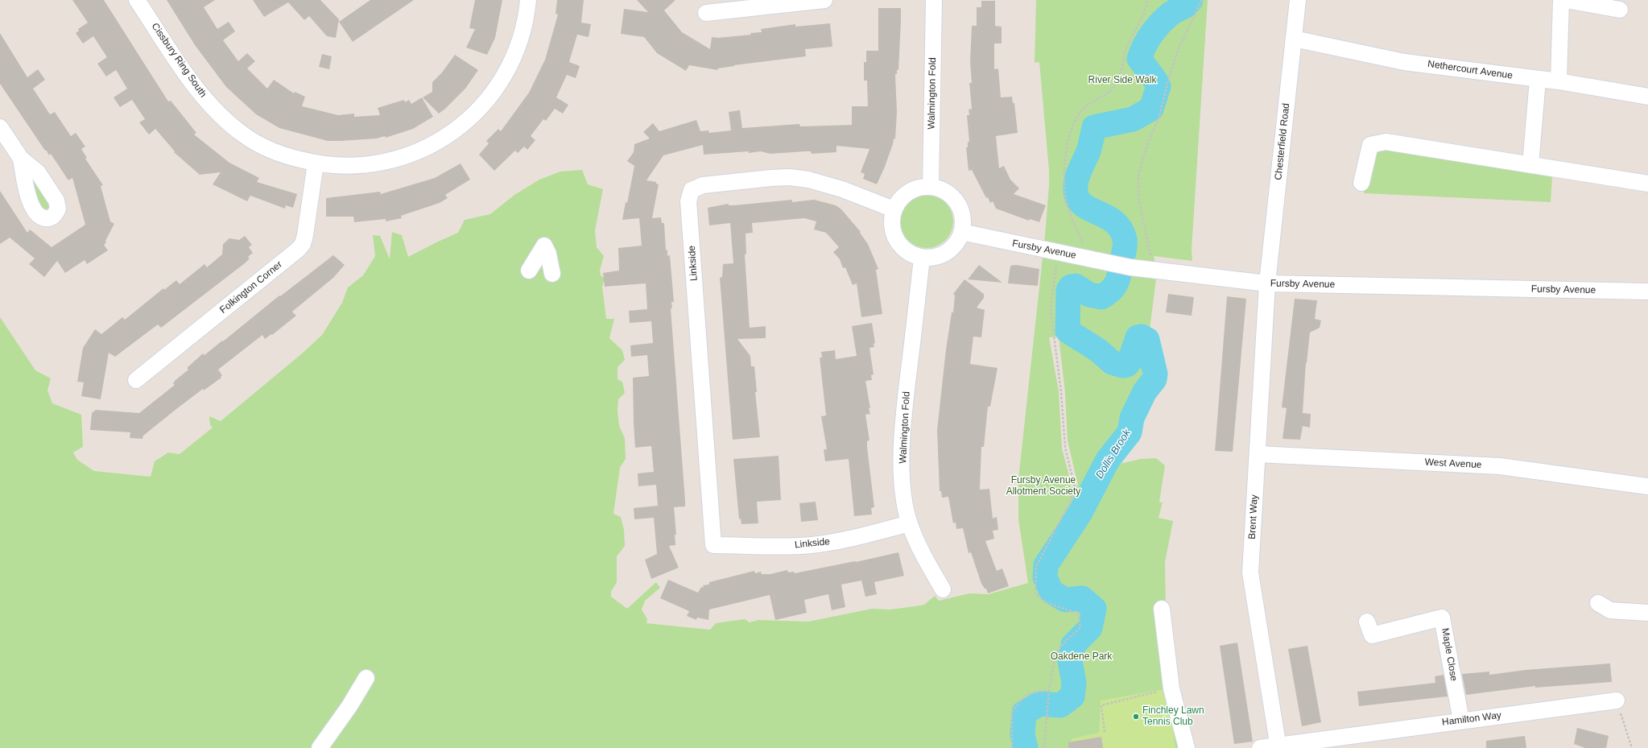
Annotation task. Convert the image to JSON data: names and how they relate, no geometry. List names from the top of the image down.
{
  "streets": {
    "street": [
      "Cissbury Ring South",
      "Nethercourt Avenue",
      "Walmington Fold",
      "Chesterfield Road",
      "Fursby Avenue",
      "Linkside",
      "Folkington Corner",
      "West Avenue",
      "Brent Way",
      "Maple Close",
      "Hamilton Way"
    ]
  },
  "crossings": [
    ["Cissbury Ring South", "Folkington Corner"],
    ["Nethercourt Avenue", "Chesterfield Road"],
    ["Walmington Fold", "Fursby Avenue"],
    ["Walmington Fold", "Linkside"],
    ["Chesterfield Road", "Fursby Avenue"],
    ["Chesterfield Road", "Brent Way"],
    ["Fursby Avenue", "Linkside"],
    ["Fursby Avenue", "Brent Way"],
    ["West Avenue", "Brent Way"],
    ["Brent Way", "Hamilton Way"],
    ["Maple Close", "Hamilton Way"]
  ],
  "water": ["Dollis Brook"],
  "parks": ["River Side Walk", "Fursby Avenue Allotment Society", "Oakdene Park"],
  "places": ["Finchley Lawn Tennis Club"]
}
